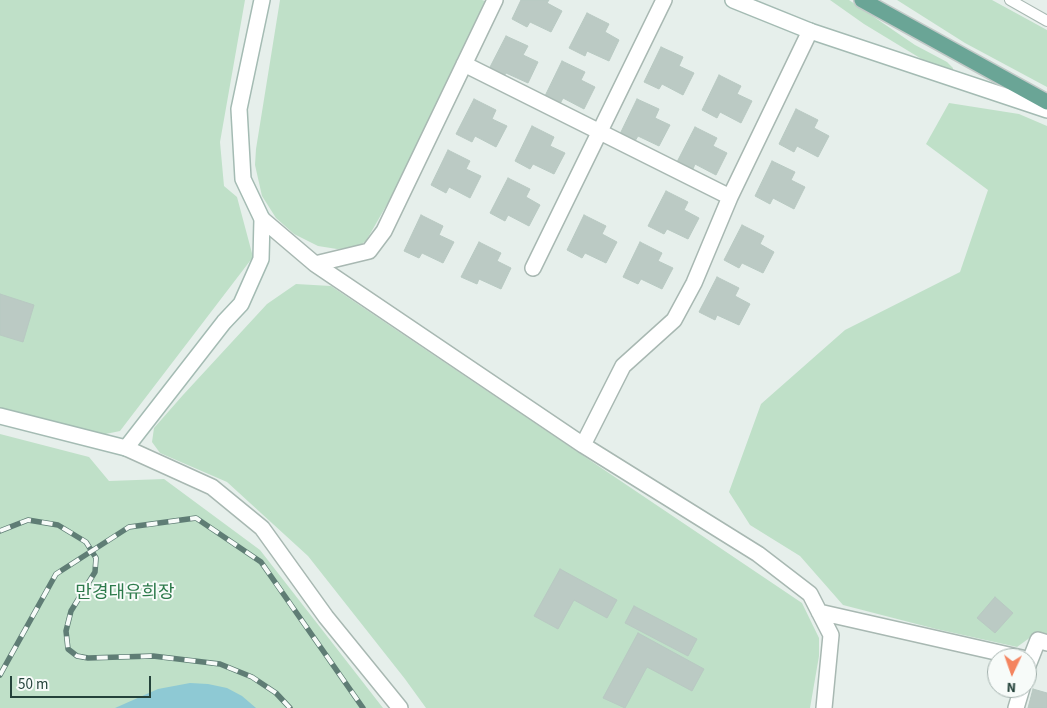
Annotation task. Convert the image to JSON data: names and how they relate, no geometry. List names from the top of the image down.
{
  "parks": ["만경대유희장"],
  "scale_bar": "50 m",
  "north": "bottom"
}
